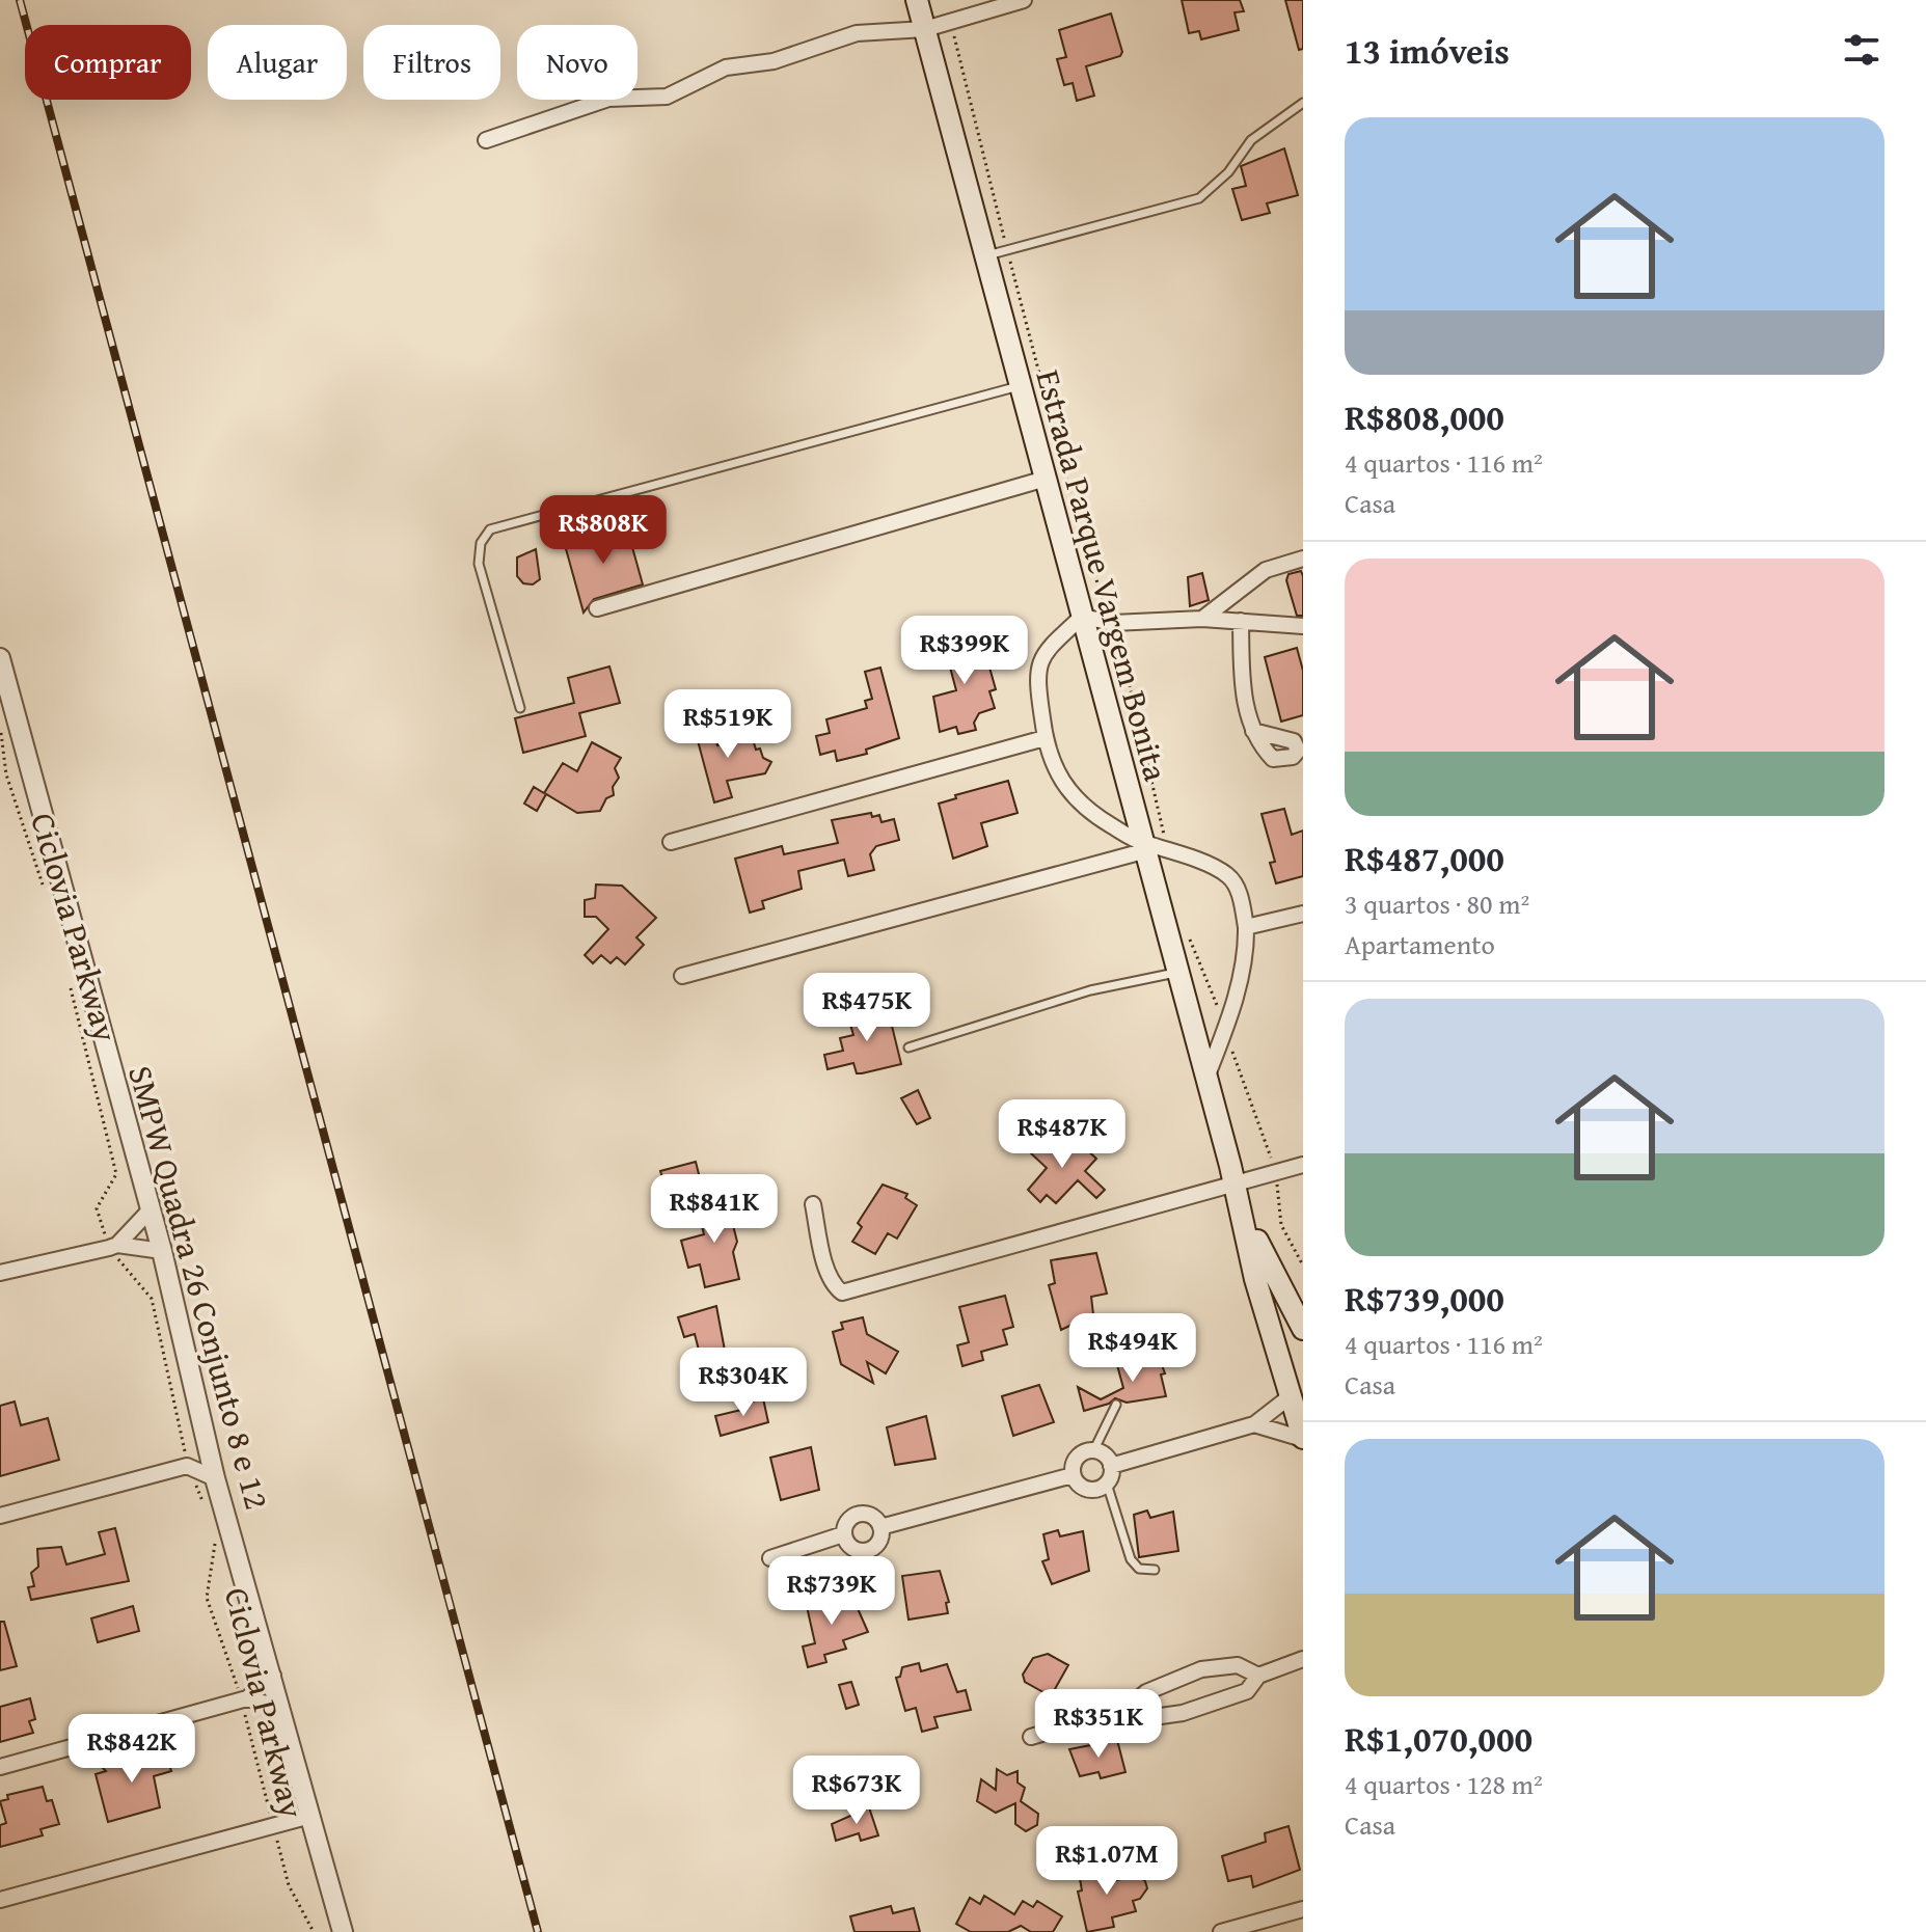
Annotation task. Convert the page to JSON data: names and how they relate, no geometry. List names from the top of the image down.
{
  "streets": {
    "main road": ["Estrada Parque Vargem Bonita"],
    "street": ["SMPW Quadra 26 Conjunto 8 e 12"],
    "path": ["Ciclovia Parkway"]
  },
  "page": {
    "heading": "13 imóveis",
    "chip": [
      "Comprar",
      "Alugar",
      "Filtros",
      "Novo"
    ],
    "list": [
      {
        "name": "R$808,000",
        "note": "4 quartos · 116 m² · Casa"
      },
      {
        "name": "R$487,000",
        "note": "3 quartos · 80 m² · Apartamento"
      },
      {
        "name": "R$739,000",
        "note": "4 quartos · 116 m² · Casa"
      },
      {
        "name": "R$1,070,000",
        "note": "4 quartos · 128 m² · Casa"
      }
    ],
    "price": [
      "R$808K",
      "R$399K",
      "R$519K",
      "R$475K",
      "R$487K",
      "R$841K",
      "R$494K",
      "R$304K",
      "R$739K",
      "R$351K",
      "R$842K",
      "R$673K",
      "R$1.07M"
    ]
  }
}
